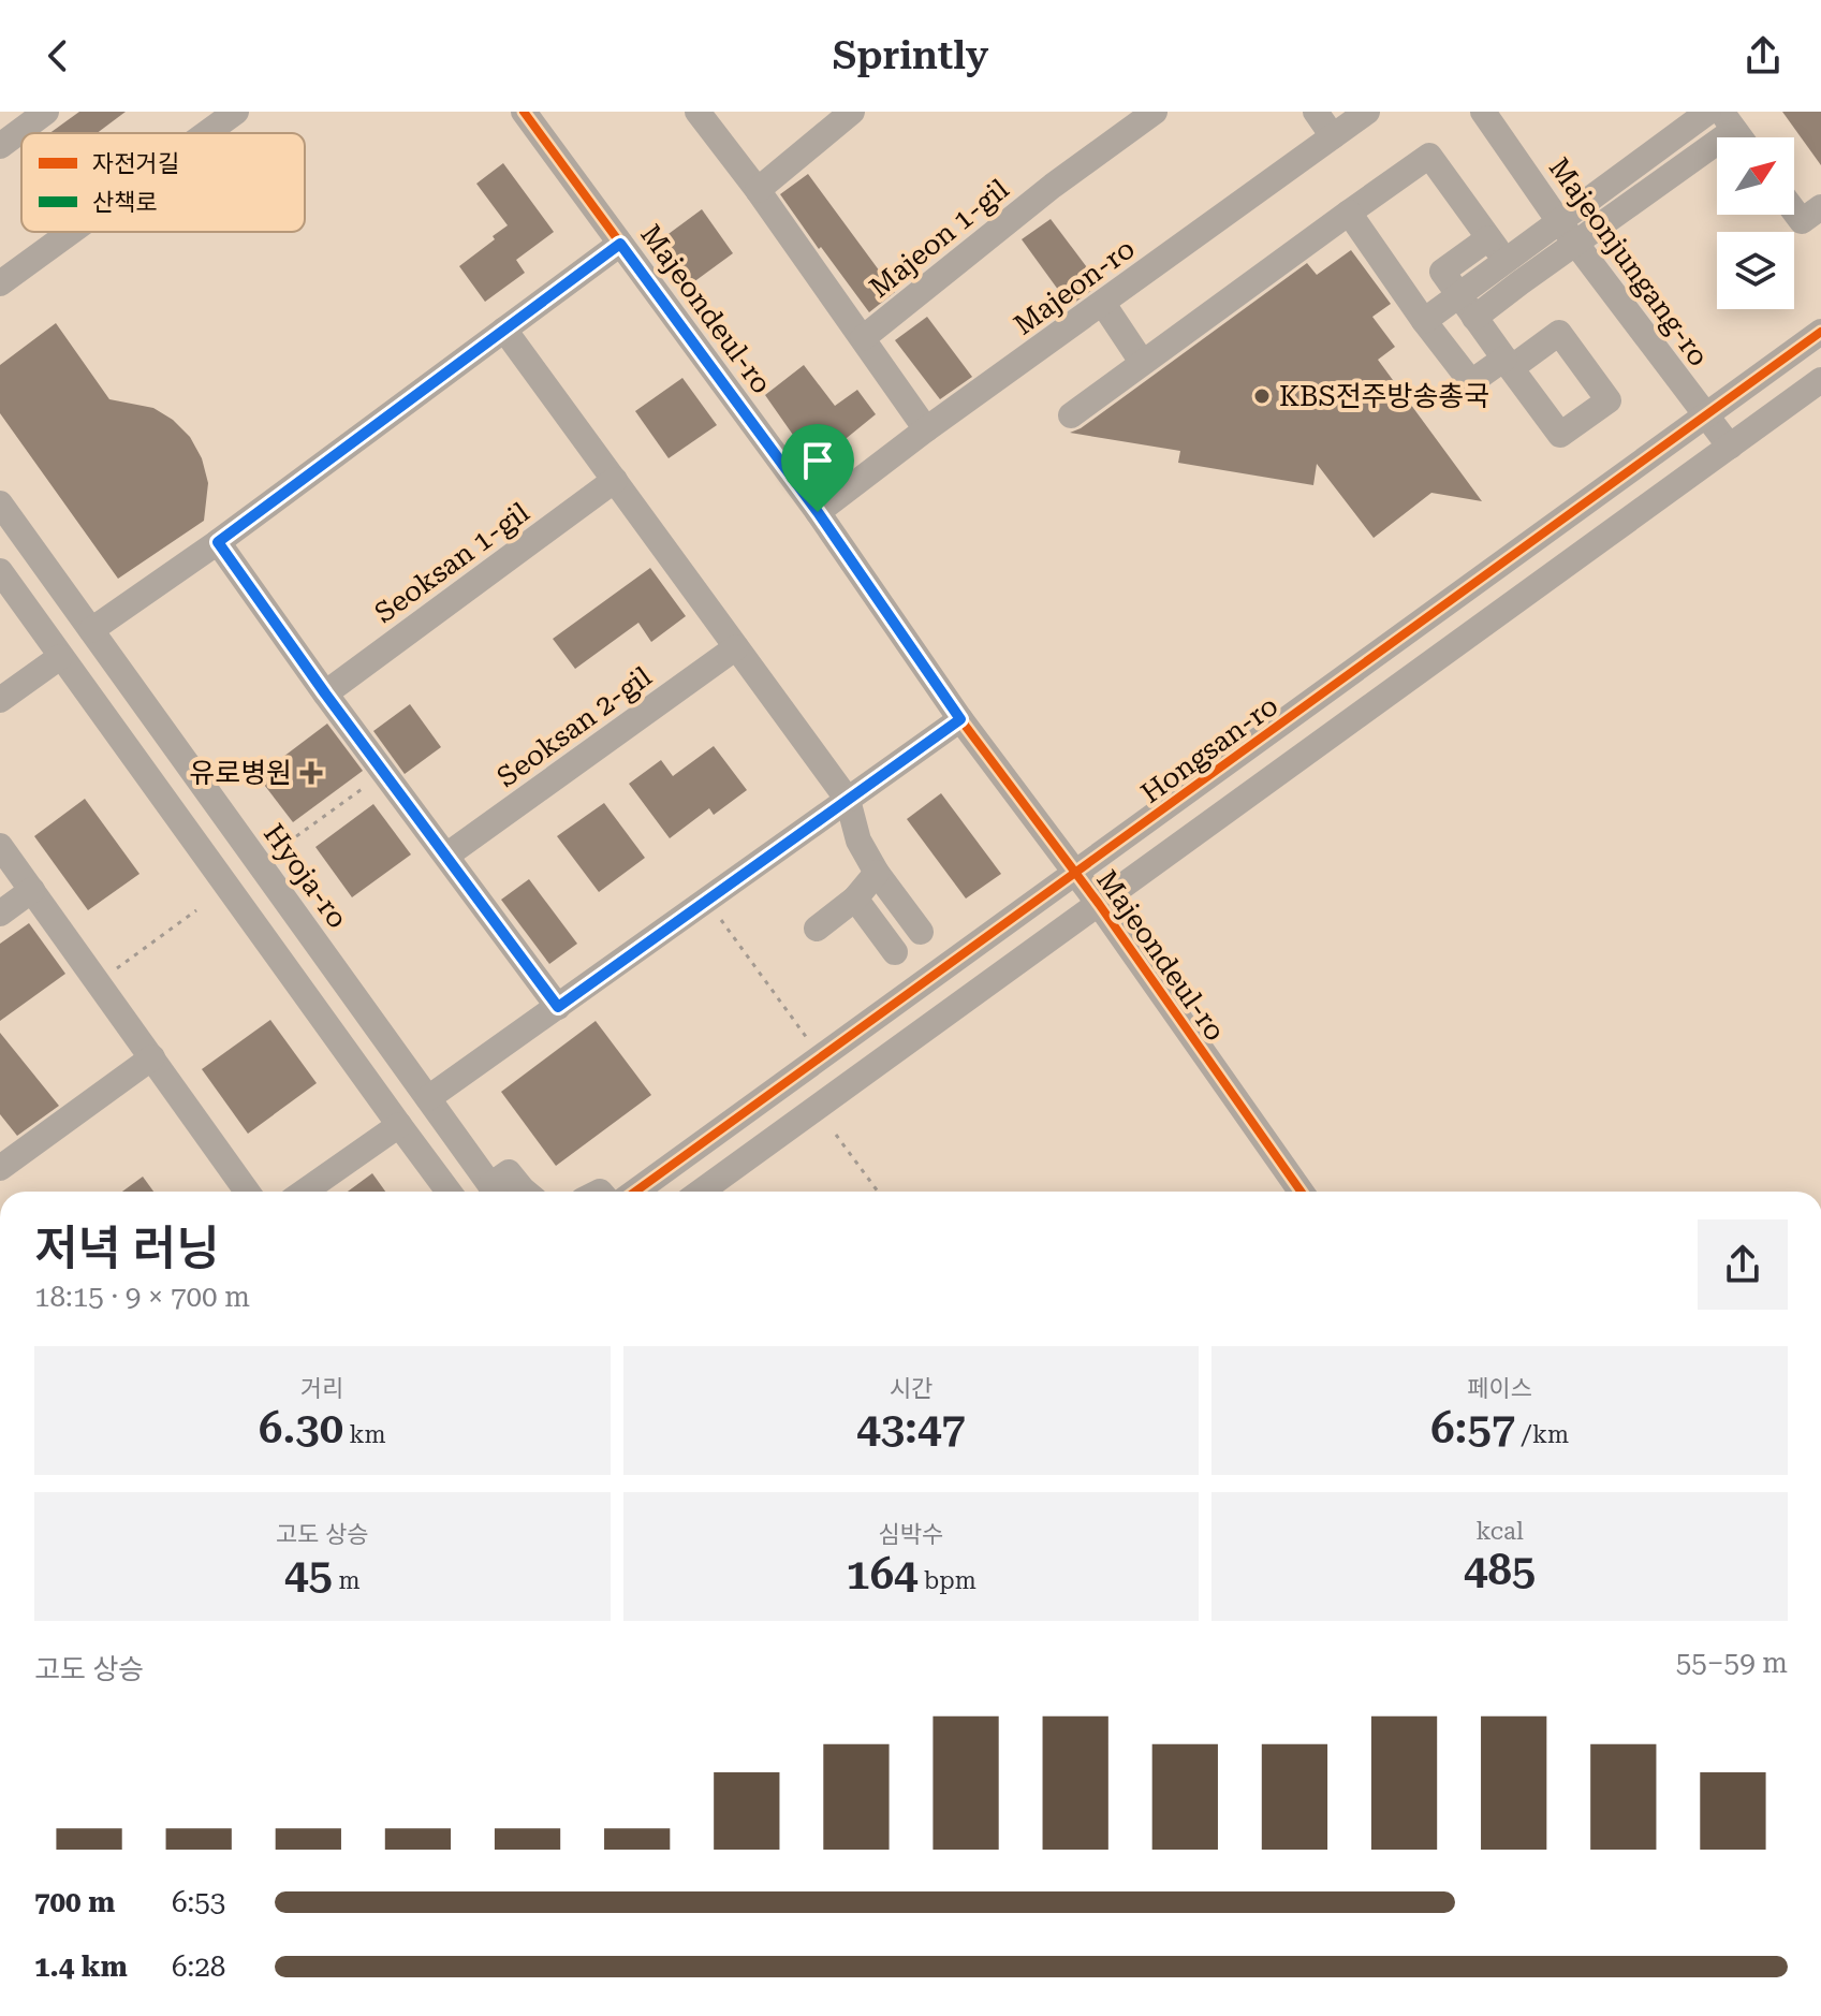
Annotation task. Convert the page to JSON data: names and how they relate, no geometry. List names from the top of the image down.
{
  "streets": {
    "street": [
      "Majeon 1-gil",
      "Majeonjungang-ro",
      "Majeon-ro",
      "Majeondeul-ro",
      "Seoksan 1-gil",
      "Seoksan 2-gil",
      "Hongsan-ro",
      "Hyoja-ro"
    ]
  },
  "crossings": [
    ["Majeon 1-gil", "Majeon-ro"],
    ["Majeonjungang-ro", "Hongsan-ro"],
    ["Majeon-ro", "Majeondeul-ro"],
    ["Majeondeul-ro", "Hongsan-ro"]
  ],
  "places": {
    "other": ["KBS전주방송총국"],
    "health": ["유로병원"]
  },
  "legend": ["자전거길", "산책로"],
  "north": "top right",
  "page": {
    "header": "Sprintly",
    "heading": ["저녁 러닝", "18:15 · 9 × 700 m"],
    "stats": [
      ["거리", "6.30 km"],
      ["시간", "43:47"],
      ["페이스", "6:57 /km"],
      ["고도 상승", "45 m"],
      ["심박수", "164 bpm"],
      ["kcal", "485"]
    ],
    "chart": ["고도 상승", "55–59 m"],
    "list": [
      {
        "name": "700 m",
        "note": "6:53"
      },
      {
        "name": "1.4 km",
        "note": "6:28"
      }
    ]
  }
}
